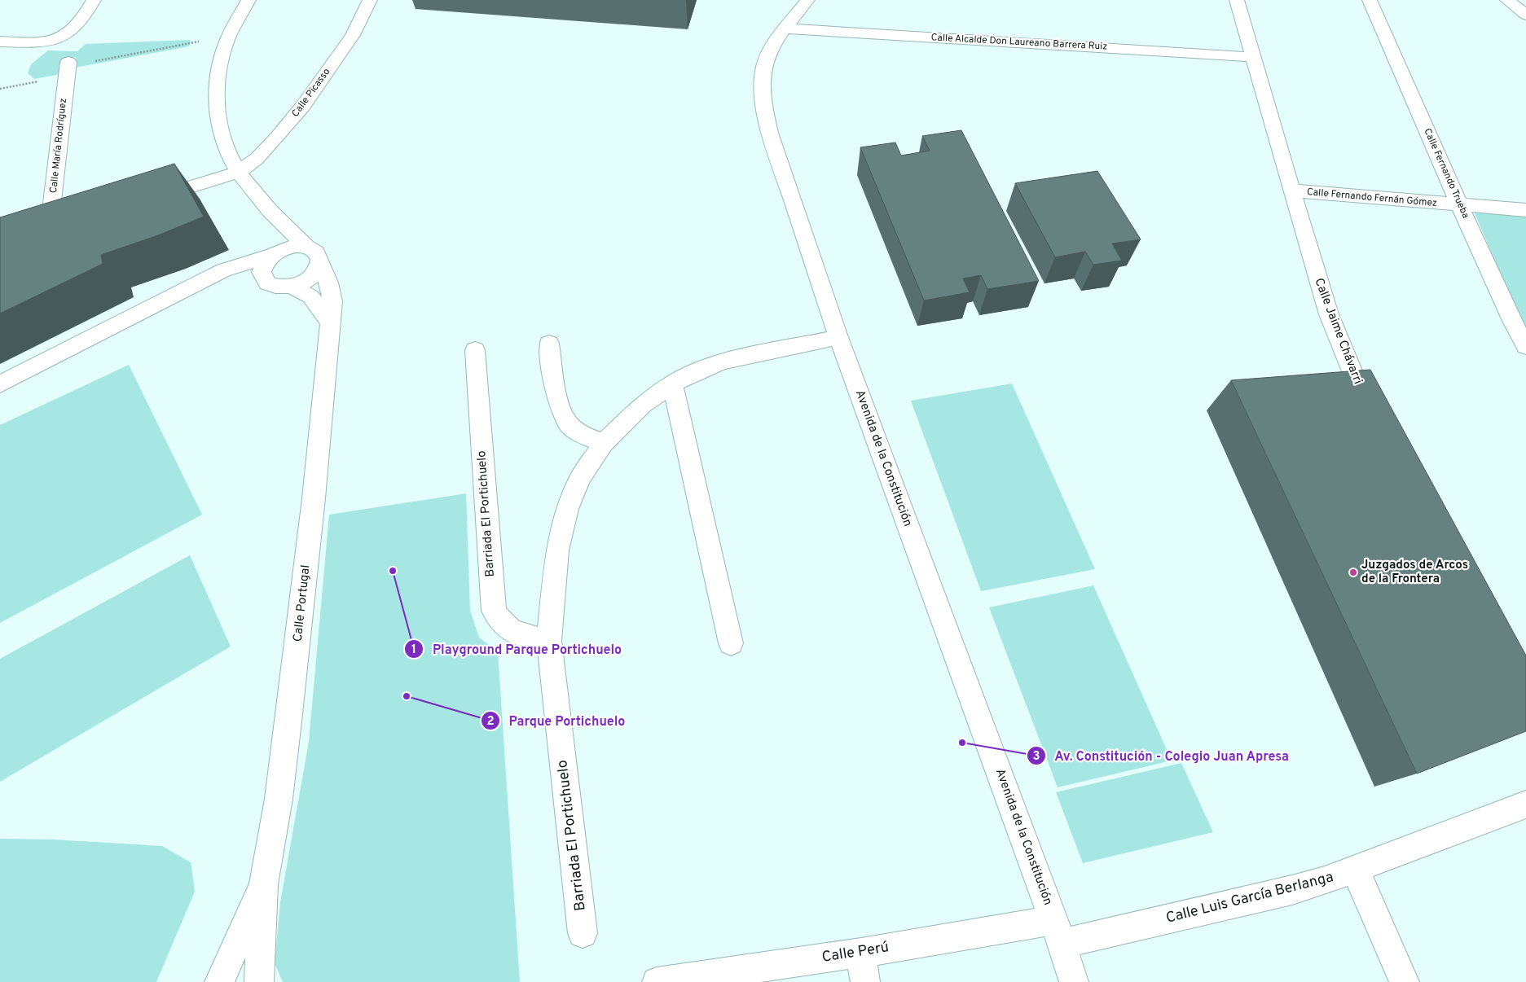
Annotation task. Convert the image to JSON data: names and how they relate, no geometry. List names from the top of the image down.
{
  "streets": {
    "street": [
      "Calle Alcalde Don Laureano Barrera Ruiz",
      "Calle Picasso",
      "Calle María Rodríguez",
      "Calle Fernando Trueba",
      "Calle Fernando Fernán Gómez",
      "Calle Jaime Chávarri",
      "Avenida de la Constitución",
      "Barriada El Portichuelo",
      "Calle Portugal",
      "Calle Luis García Berlanga",
      "Calle Perú"
    ]
  },
  "crossings": [
    ["Calle Alcalde Don Laureano Barrera Ruiz", "Calle Jaime Chávarri"],
    ["Calle Alcalde Don Laureano Barrera Ruiz", "Avenida de la Constitución"],
    ["Calle Fernando Trueba", "Calle Fernando Fernán Gómez"],
    ["Calle Fernando Fernán Gómez", "Calle Jaime Chávarri"],
    ["Avenida de la Constitución", "Barriada El Portichuelo"],
    ["Avenida de la Constitución", "Calle Luis García Berlanga"],
    ["Avenida de la Constitución", "Calle Perú"],
    ["Calle Luis García Berlanga", "Calle Perú"]
  ],
  "places": [
    "Playground Parque Portichuelo",
    "Juzgados de Arcos de la Frontera",
    "Parque Portichuelo",
    "Av. Constitución - Colegio Juan Apresa"
  ]
}
